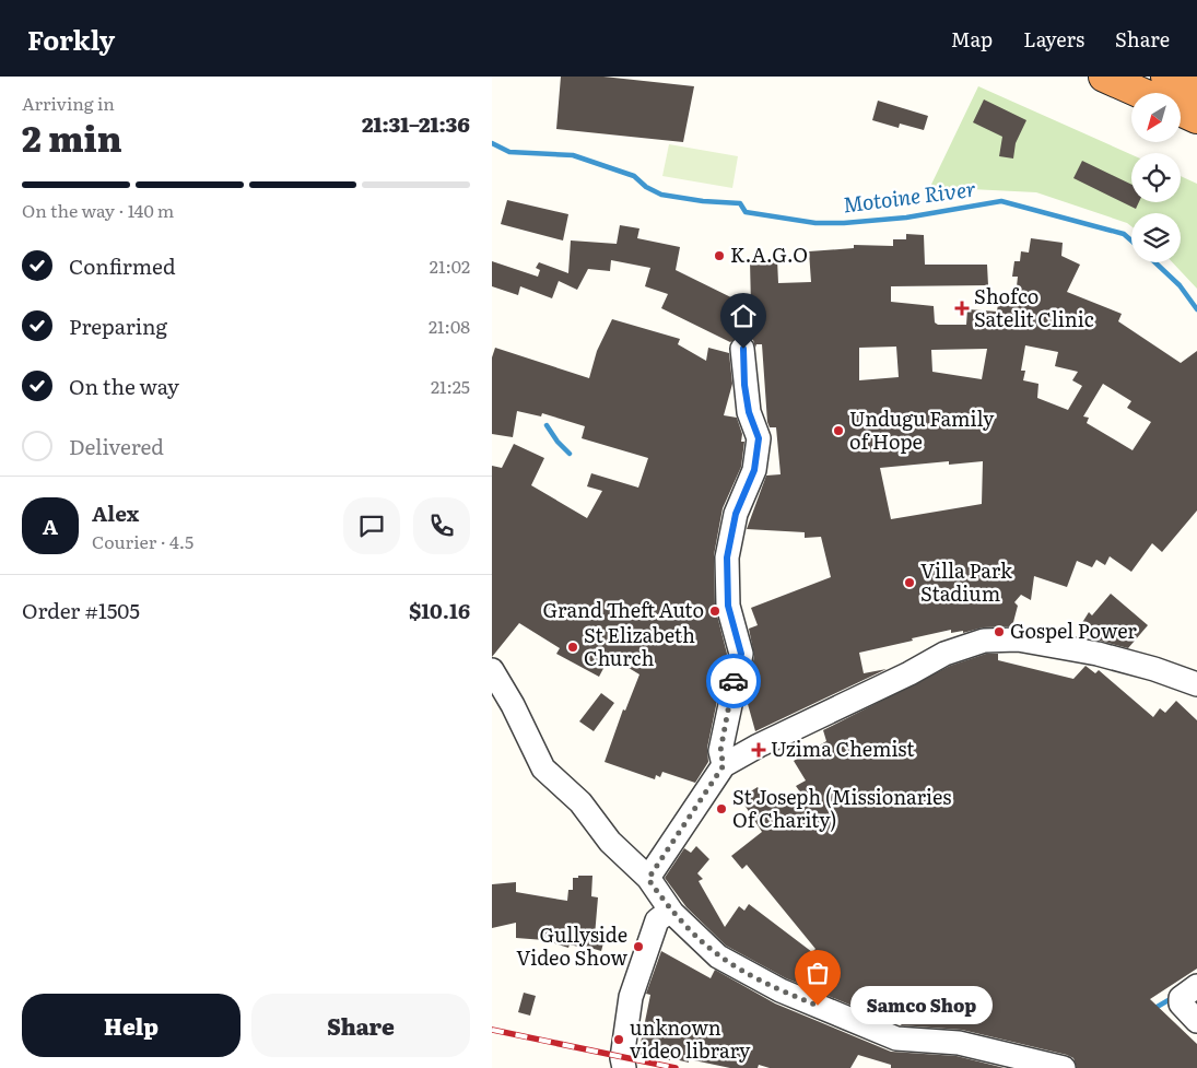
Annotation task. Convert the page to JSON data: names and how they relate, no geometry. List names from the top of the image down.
{
  "water": ["Motoine River"],
  "places": {
    "other": [
      "K.A.G.O",
      "Undugu Family of Hope",
      "Villa Park Stadium",
      "Grand Theft Auto",
      "Gospel Power",
      "St Elizabeth Church",
      "St Joseph (Missionaries Of Charity)",
      "Gullyside Video Show",
      "Samco Shop",
      "unknown video library"
    ],
    "health": ["Shofco Satelit Clinic", "Uzima Chemist"]
  },
  "north": "bottom left",
  "page": {
    "header": "Forkly",
    "nav": ["Map", "Layers", "Share"],
    "heading": ["2 min", "Arriving in", "21:31–21:36"],
    "panel": [
      "Alex",
      "Courier · 4.5",
      "Order #1505",
      "$10.16"
    ],
    "bar": "On the way · 140 m",
    "list": [
      ["Confirmed", "21:02"],
      ["Preparing", "21:08"],
      ["On the way", "21:25"],
      "Delivered"
    ],
    "round": "A",
    "buttons": ["Help", "Share"],
    "bubble": "Samco Shop"
  }
}
